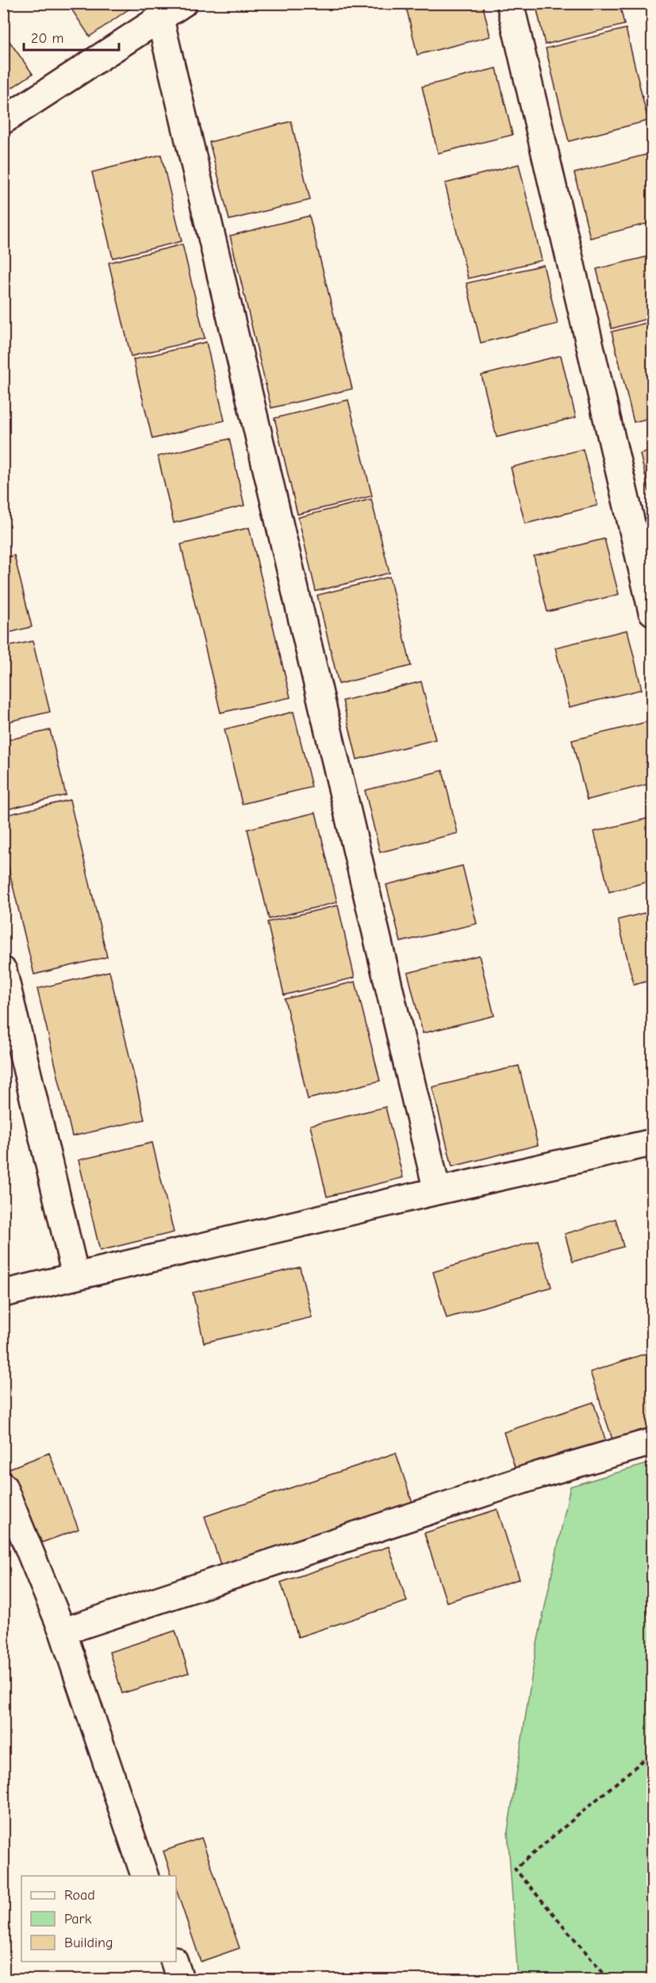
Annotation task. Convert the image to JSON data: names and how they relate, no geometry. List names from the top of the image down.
{
  "legend": ["Road", "Park", "Building"],
  "scale_bar": "20 m"
}
